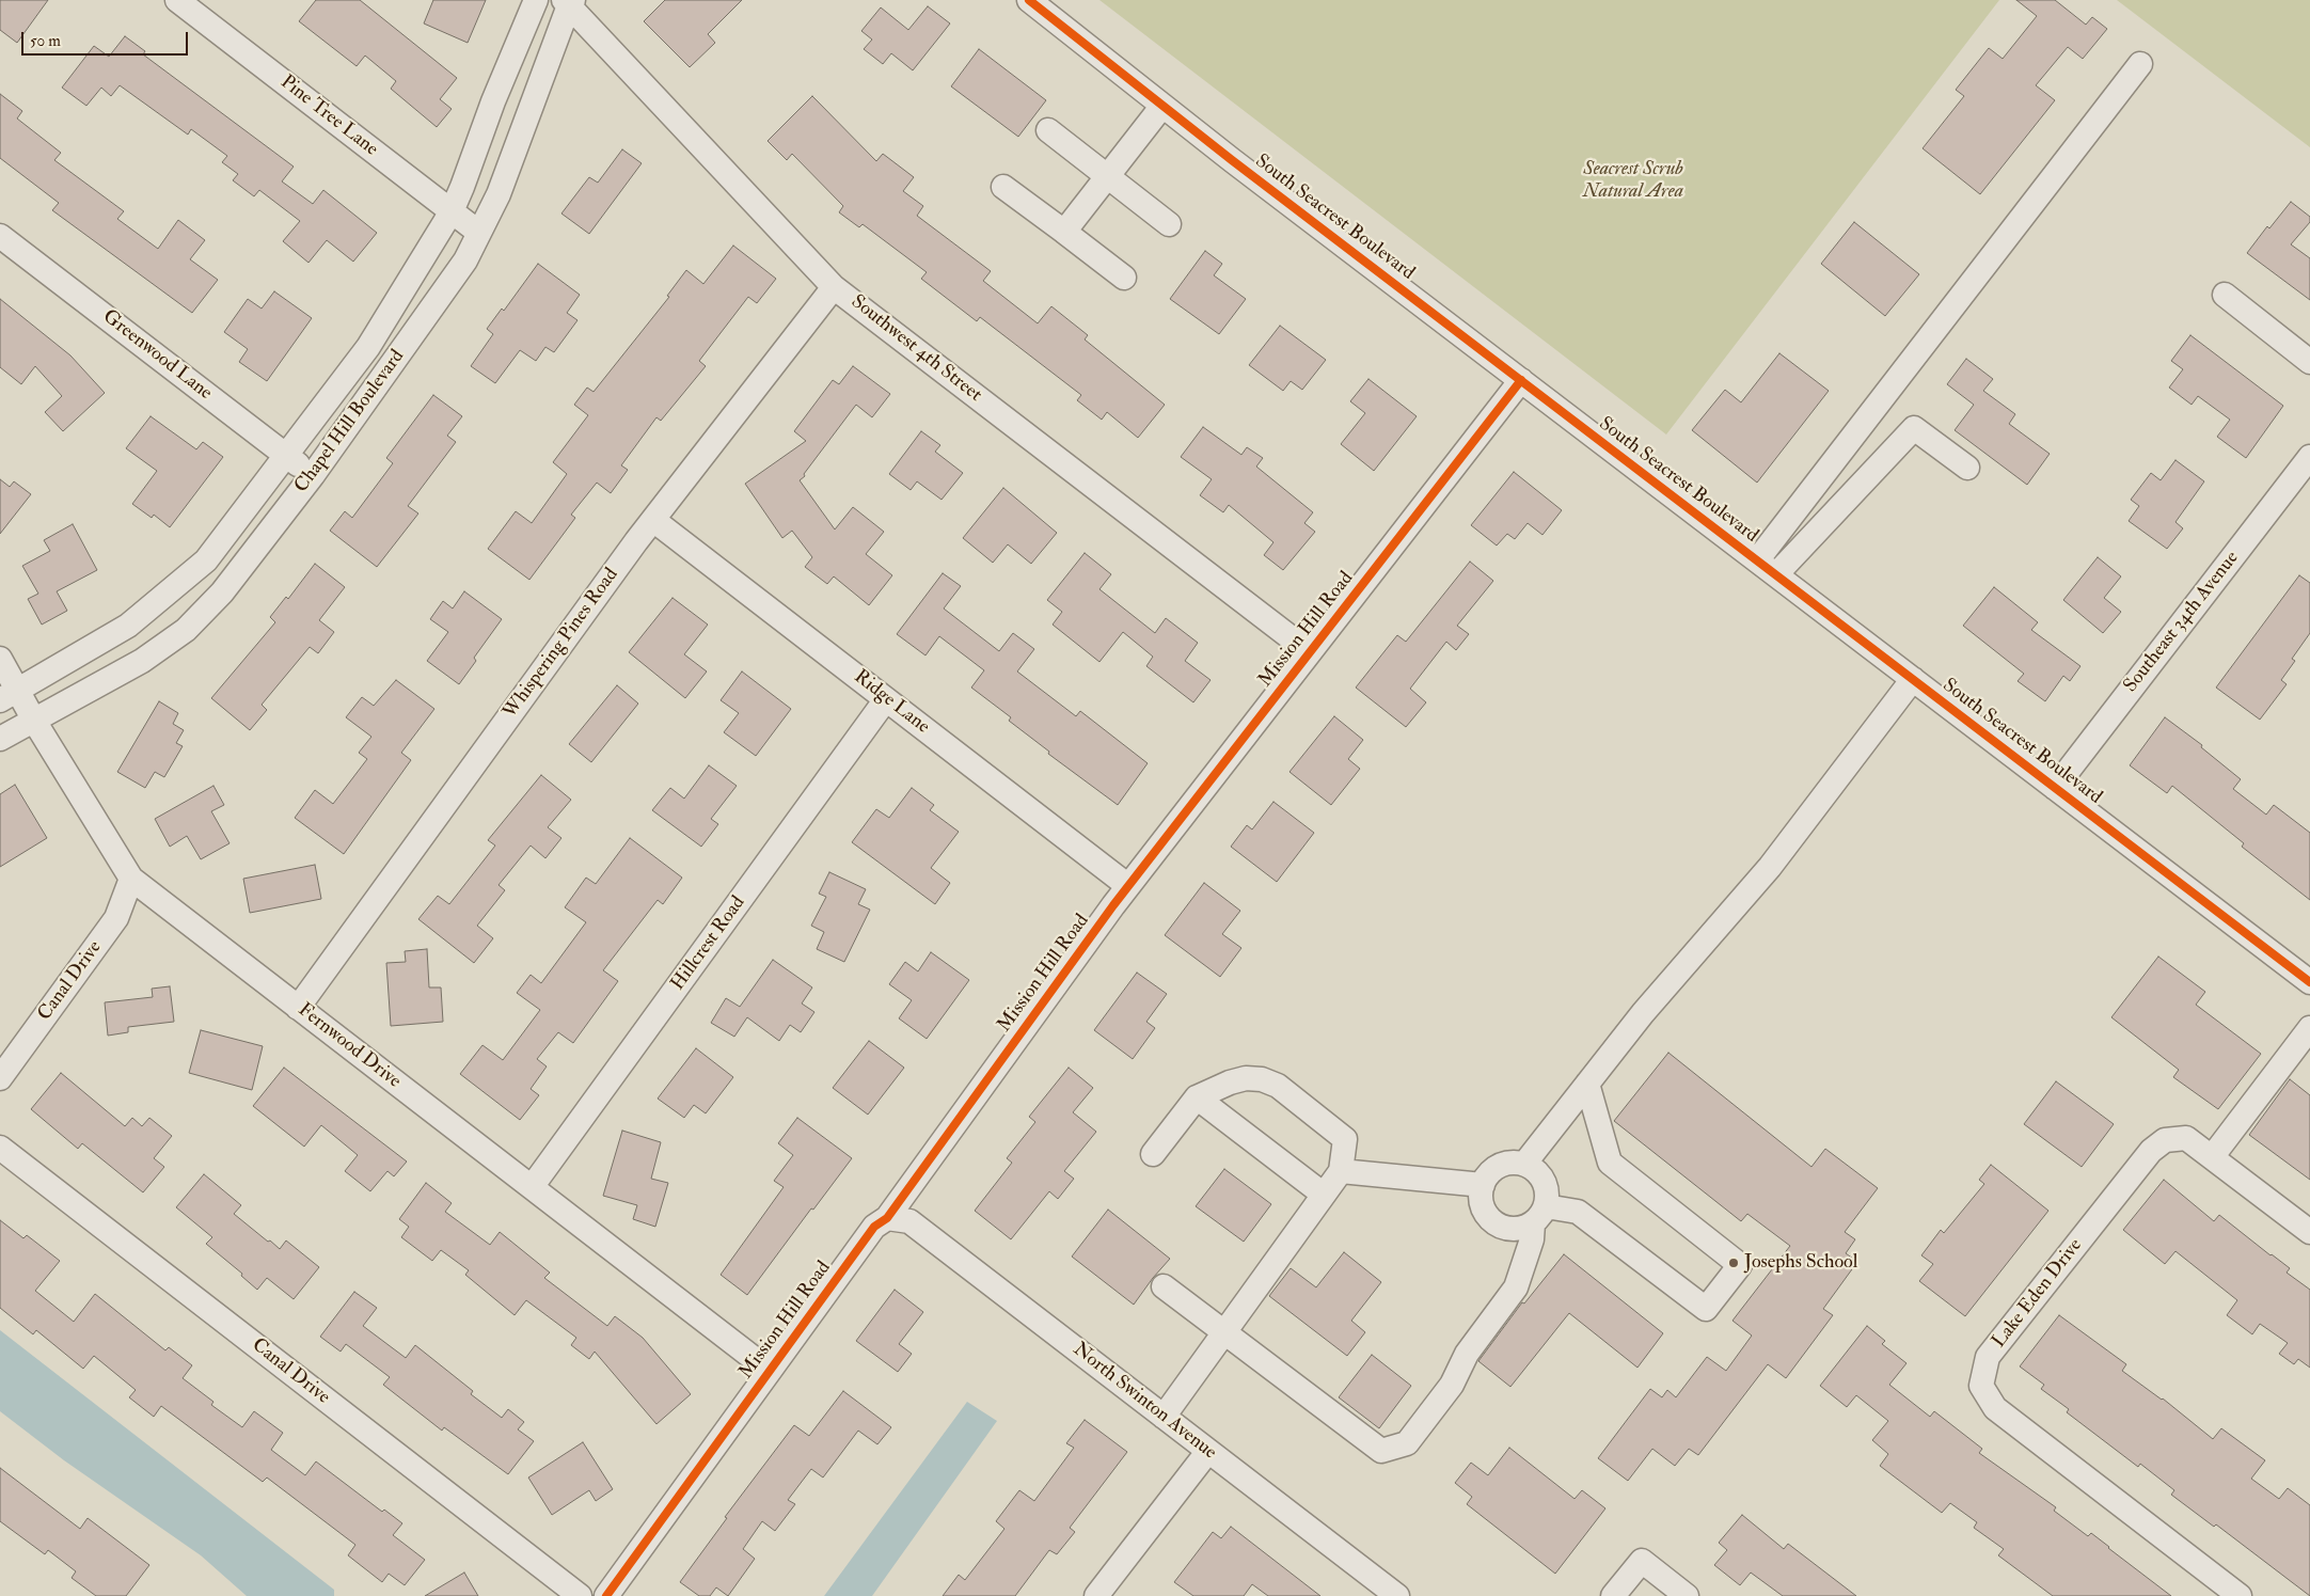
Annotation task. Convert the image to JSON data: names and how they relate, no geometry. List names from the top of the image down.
{
  "streets": {
    "street": [
      "Pine Tree Lane",
      "South Seacrest Boulevard",
      "Southwest 4th Street",
      "Greenwood Lane",
      "Chapel Hill Boulevard",
      "Southeast 34th Avenue",
      "Mission Hill Road",
      "Whispering Pines Road",
      "Ridge Lane",
      "Hillcrest Road",
      "Canal Drive",
      "Fernwood Drive",
      "Lake Eden Drive",
      "North Swinton Avenue"
    ]
  },
  "crossings": [
    ["Pine Tree Lane", "Chapel Hill Boulevard"],
    ["South Seacrest Boulevard", "Southeast 34th Avenue"],
    ["South Seacrest Boulevard", "Mission Hill Road"],
    ["Southwest 4th Street", "Chapel Hill Boulevard"],
    ["Southwest 4th Street", "Mission Hill Road"],
    ["Southwest 4th Street", "Whispering Pines Road"],
    ["Greenwood Lane", "Chapel Hill Boulevard"],
    ["Chapel Hill Boulevard", "Fernwood Drive"],
    ["Mission Hill Road", "Ridge Lane"],
    ["Mission Hill Road", "Fernwood Drive"],
    ["Mission Hill Road", "North Swinton Avenue"],
    ["Whispering Pines Road", "Ridge Lane"],
    ["Whispering Pines Road", "Fernwood Drive"],
    ["Ridge Lane", "Hillcrest Road"],
    ["Hillcrest Road", "Fernwood Drive"],
    ["Canal Drive", "Fernwood Drive"]
  ],
  "parks": ["Seacrest Scrub Natural Area"],
  "places": ["Josephs School"],
  "scale_bar": "50 m"
}
